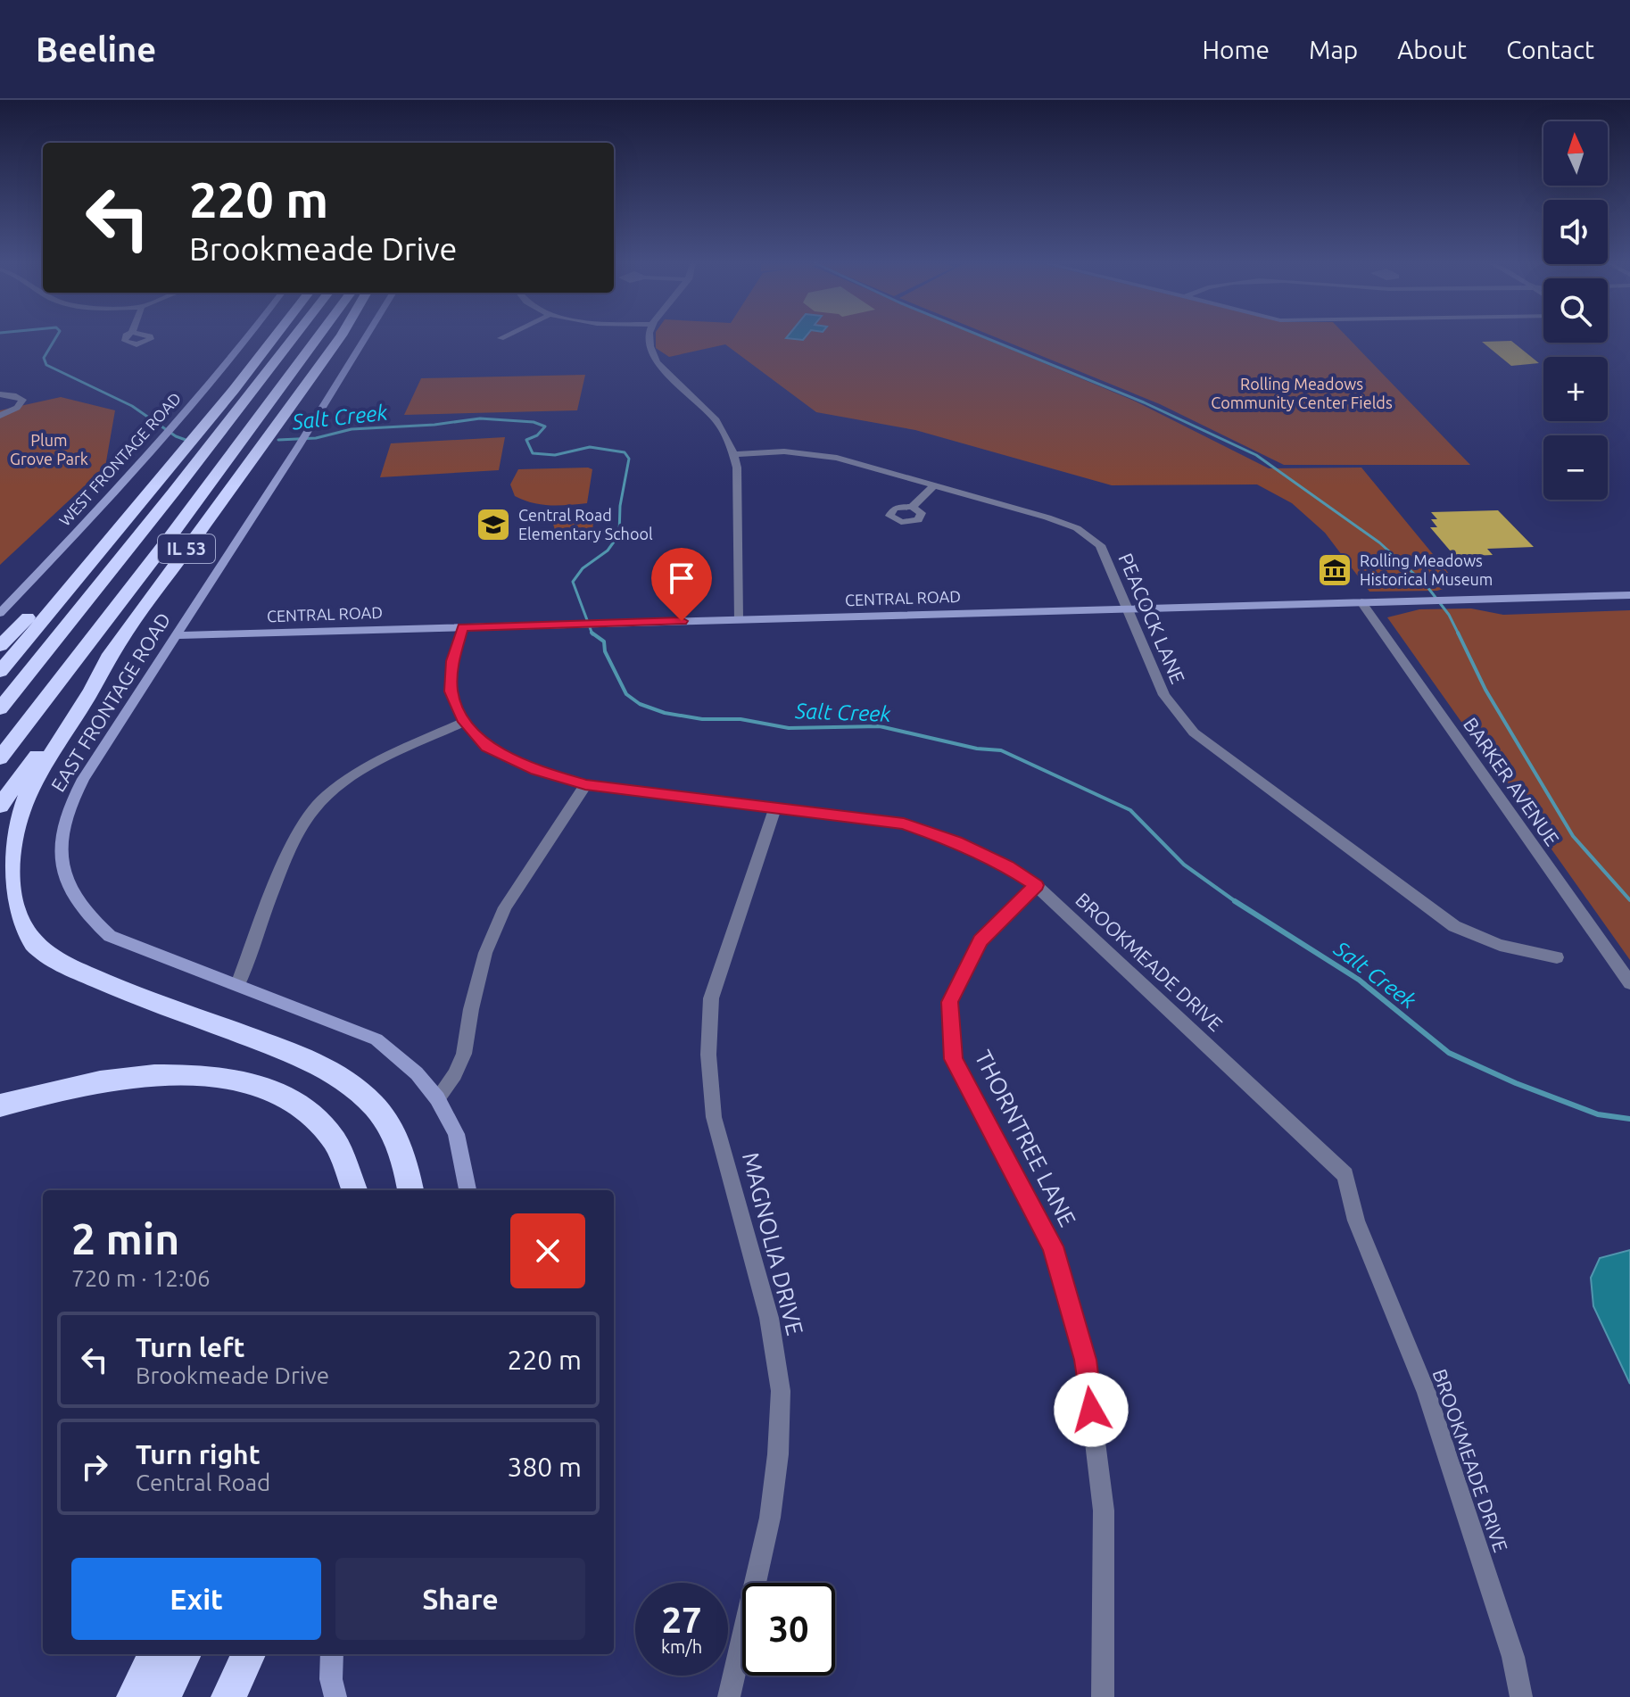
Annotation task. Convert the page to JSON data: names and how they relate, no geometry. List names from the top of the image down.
{
  "streets": {
    "highway": ["IL 53"],
    "street": [
      "WEST FRONTAGE ROAD",
      "CENTRAL ROAD",
      "PEACOCK LANE",
      "EAST FRONTAGE ROAD",
      "BARKER AVENUE",
      "BROOKMEADE DRIVE",
      "THORNTREE LANE",
      "MAGNOLIA DRIVE"
    ]
  },
  "crossings": [
    ["CENTRAL ROAD", "PEACOCK LANE"],
    ["CENTRAL ROAD", "EAST FRONTAGE ROAD"],
    ["CENTRAL ROAD", "BARKER AVENUE"],
    ["CENTRAL ROAD", "BROOKMEADE DRIVE"],
    ["BROOKMEADE DRIVE", "THORNTREE LANE"],
    ["BROOKMEADE DRIVE", "MAGNOLIA DRIVE"]
  ],
  "water": ["Salt Creek"],
  "parks": ["Rolling Meadows Community Center Fields", "Plum Grove Park"],
  "places": {
    "school or university": ["Central Road Elementary School"],
    "museum": ["Rolling Meadows Historical Museum"]
  },
  "north": "top",
  "page": {
    "header": "Beeline",
    "nav": [
      "Home",
      "Map",
      "About",
      "Contact"
    ],
    "map_buttons": ["+", "−"],
    "turn": ["220 m", "Brookmeade Drive"],
    "heading": ["2 min", "720 m · 12:06"],
    "list": [
      {
        "name": "Turn left",
        "note": "Brookmeade Drive",
        "value": "220 m"
      },
      {
        "name": "Turn right",
        "note": "Central Road",
        "value": "380 m"
      }
    ],
    "buttons": ["Exit", "Share"],
    "speed": "27 km/h",
    "limit": "30"
  }
}
